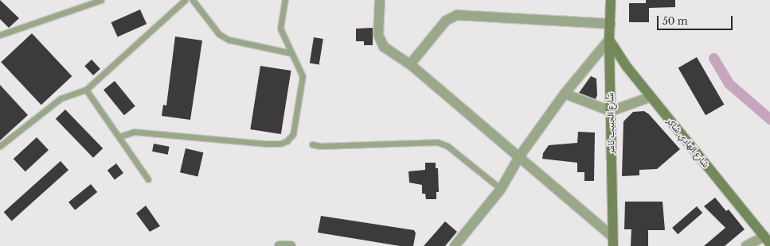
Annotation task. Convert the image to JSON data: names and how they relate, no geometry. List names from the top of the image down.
{
  "streets": {
    "street": ["شارع الحبيب ثامر", "شارع الهادي شاكر"]
  },
  "crossings": [
    ["شارع الحبيب ثامر", "شارع الهادي شاكر"]
  ],
  "scale_bar": "50 m"
}
